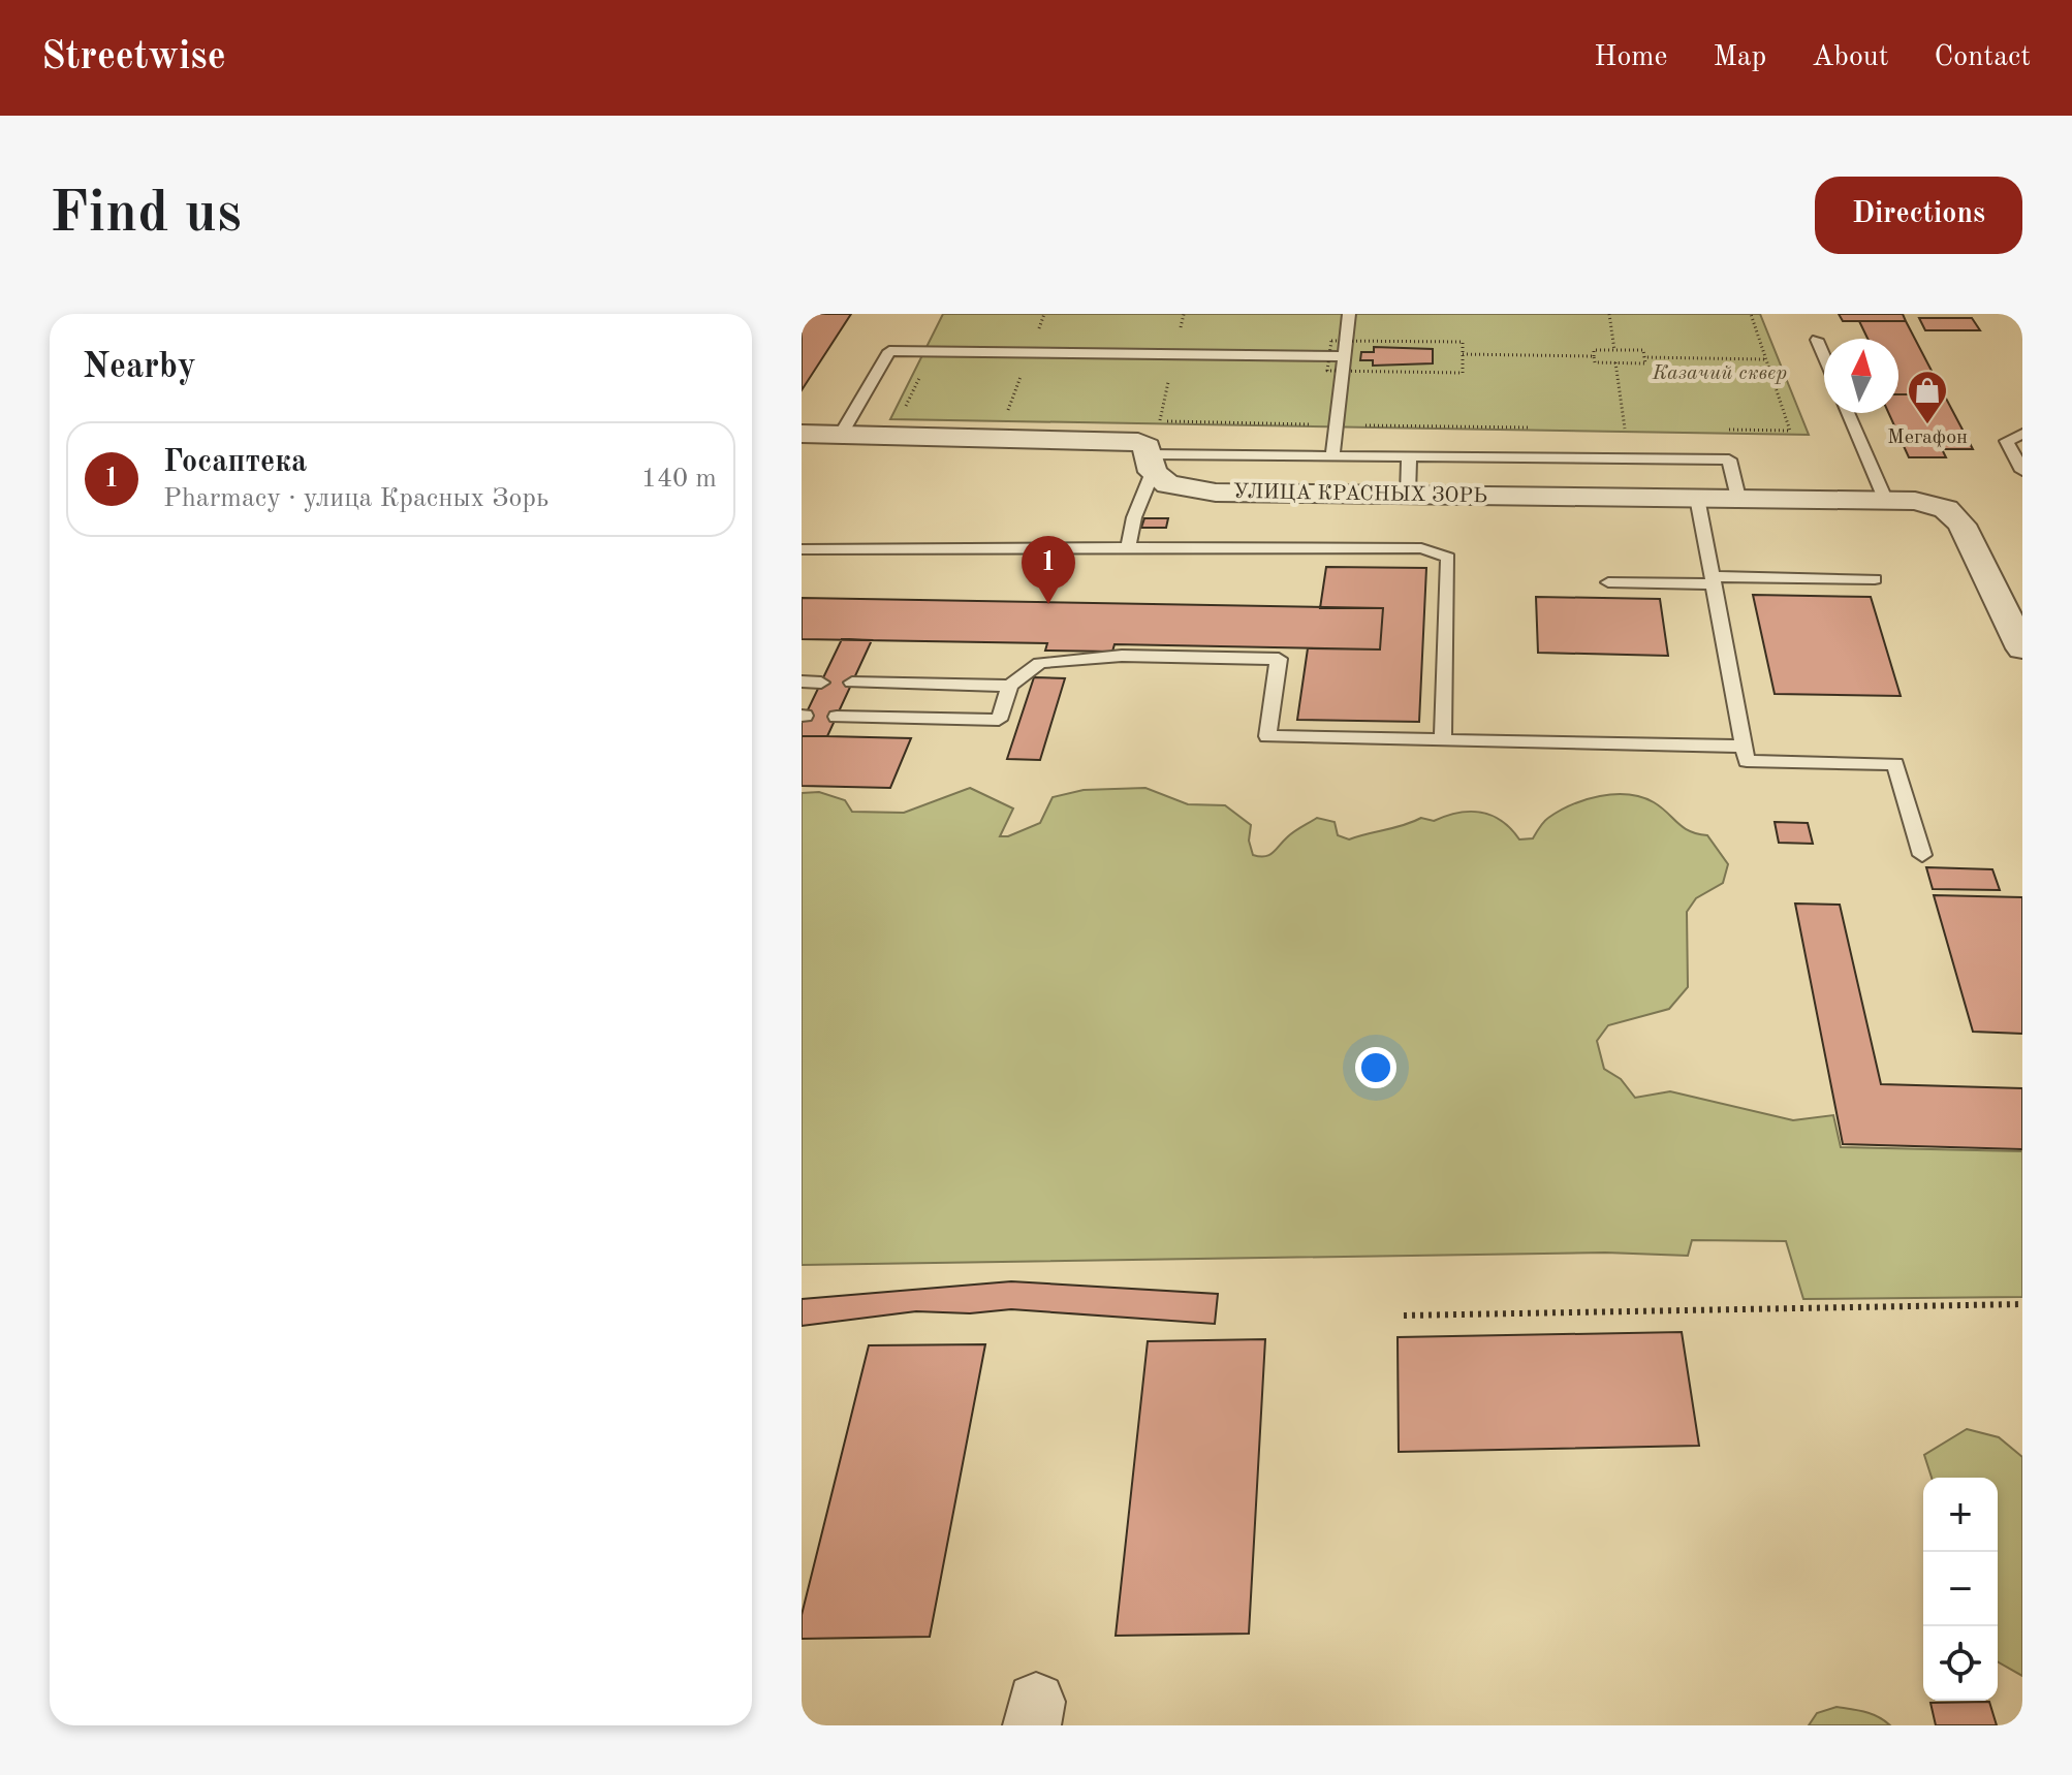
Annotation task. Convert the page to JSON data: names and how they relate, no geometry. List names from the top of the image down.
{
  "streets": {
    "street": ["УЛИЦА КРАСНЫХ ЗОРЬ"]
  },
  "parks": ["Казачий сквер"],
  "places": {
    "shop": ["Мегафон"]
  },
  "north": "top",
  "page": {
    "header": "Streetwise",
    "nav": [
      "Home",
      "Map",
      "About",
      "Contact"
    ],
    "buttons": "Directions",
    "title": "Find us",
    "heading": "Nearby",
    "list": [
      {
        "mark": "1",
        "name": "Госаптека",
        "note": "Pharmacy · улица Красных Зорь",
        "value": "140 m"
      }
    ],
    "pins": "1",
    "map_buttons": ["+", "−"]
  }
}
